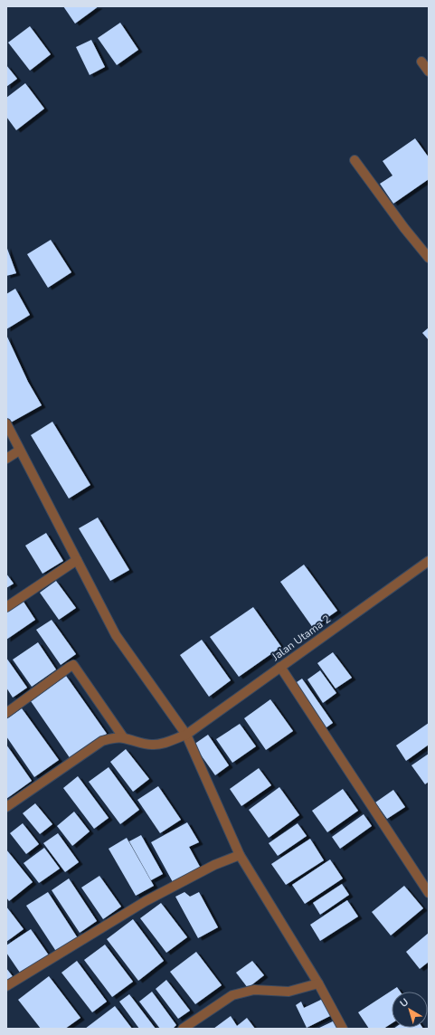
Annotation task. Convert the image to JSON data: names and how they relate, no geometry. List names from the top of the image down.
{
  "streets": {
    "street": ["Jalan Utama 2"]
  },
  "north": "top left"
}
